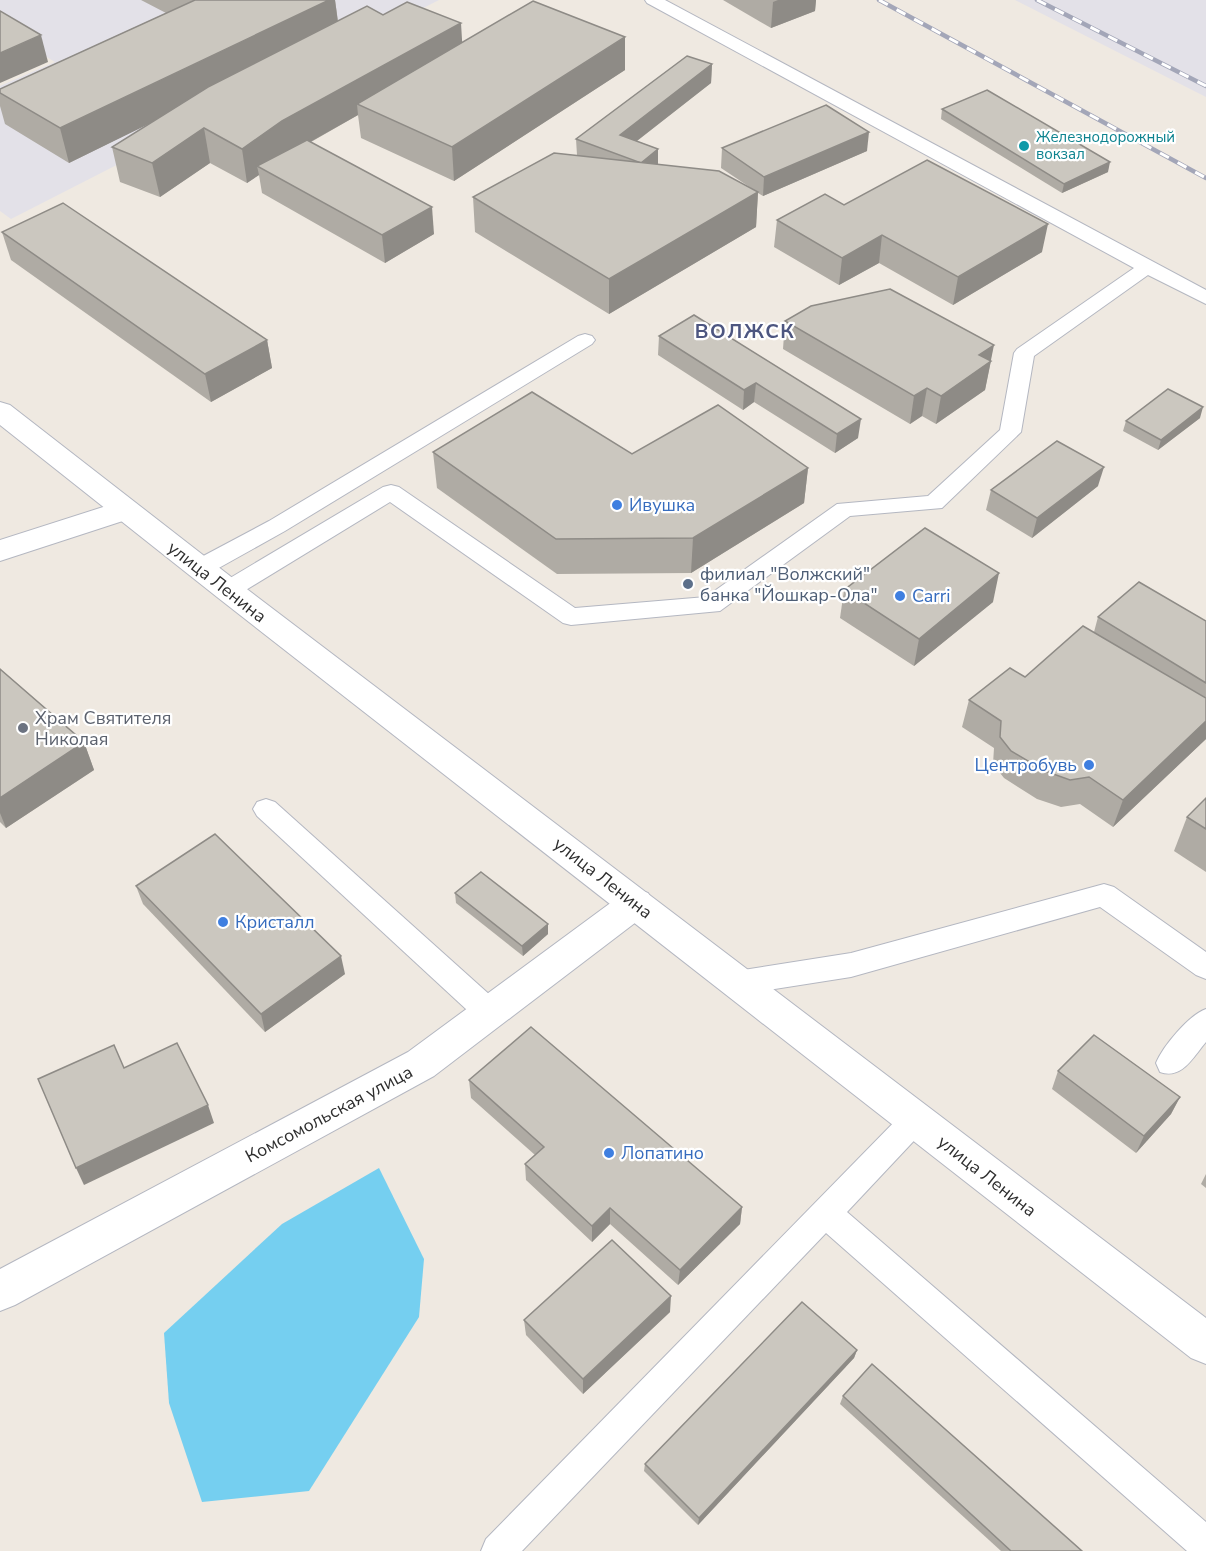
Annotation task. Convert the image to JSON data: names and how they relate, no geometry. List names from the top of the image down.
{
  "streets": {
    "main road": ["улица Ленина", "Комсомольская улица"]
  },
  "crossings": [
    ["улица Ленина", "Комсомольская улица"]
  ],
  "districts": ["ВОЛЖСК"],
  "places": [
    "Железнодорожный вокзал",
    "Ивушка",
    "филиал \"Волжский\" банка \"Йошкар-Ола\"",
    "Carri",
    "Храм Святителя Николая",
    "Центробувь",
    "Кристалл",
    "Лопатино"
  ]
}
